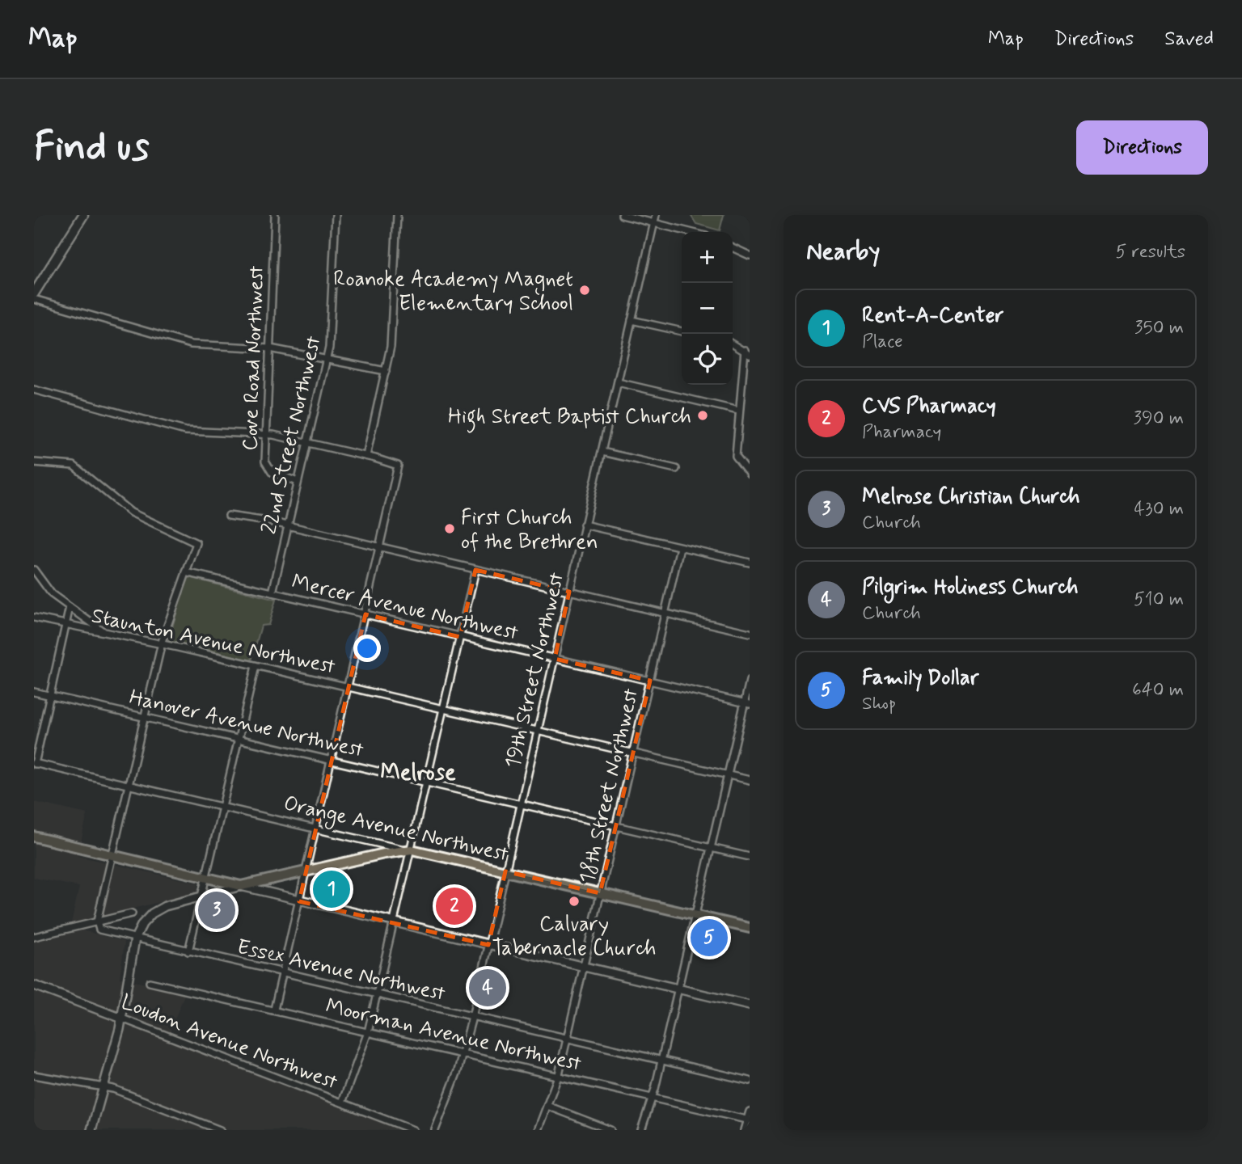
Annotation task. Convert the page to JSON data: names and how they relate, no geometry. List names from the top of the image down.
{
  "streets": {
    "main road": ["Orange Avenue Northwest"],
    "street": [
      "Cove Road Northwest",
      "22nd Street Northwest",
      "Mercer Avenue Northwest",
      "Staunton Avenue Northwest",
      "19th Street Northwest",
      "Hanover Avenue Northwest",
      "18th Street Northwest",
      "Essex Avenue Northwest",
      "Moorman Avenue Northwest",
      "Loudon Avenue Northwest"
    ]
  },
  "crossings": [
    ["Cove Road Northwest", "22nd Street Northwest"],
    ["22nd Street Northwest", "Mercer Avenue Northwest"],
    ["Mercer Avenue Northwest", "19th Street Northwest"],
    ["Mercer Avenue Northwest", "18th Street Northwest"],
    ["Staunton Avenue Northwest", "19th Street Northwest"],
    ["Staunton Avenue Northwest", "18th Street Northwest"],
    ["19th Street Northwest", "Hanover Avenue Northwest"],
    ["19th Street Northwest", "Orange Avenue Northwest"],
    ["19th Street Northwest", "Essex Avenue Northwest"],
    ["19th Street Northwest", "Moorman Avenue Northwest"],
    ["Hanover Avenue Northwest", "18th Street Northwest"],
    ["18th Street Northwest", "Orange Avenue Northwest"],
    ["18th Street Northwest", "Essex Avenue Northwest"],
    ["18th Street Northwest", "Moorman Avenue Northwest"]
  ],
  "districts": ["Melrose"],
  "places": [
    "Roanoke Academy Magnet Elementary School",
    "High Street Baptist Church",
    "First Church of the Brethren",
    "Calvary Tabernacle Church"
  ],
  "page": {
    "header": "Map",
    "nav": ["Map", "Directions", "Saved"],
    "buttons": "Directions",
    "title": "Find us",
    "heading": ["Nearby", "5 results"],
    "map_buttons": ["+", "−"],
    "list": [
      {
        "mark": "1",
        "name": "Rent-A-Center",
        "note": "Place",
        "value": "350 m"
      },
      {
        "mark": "2",
        "name": "CVS Pharmacy",
        "note": "Pharmacy",
        "value": "390 m"
      },
      {
        "mark": "3",
        "name": "Melrose Christian Church",
        "note": "Church",
        "value": "430 m"
      },
      {
        "mark": "4",
        "name": "Pilgrim Holiness Church",
        "note": "Church",
        "value": "510 m"
      },
      {
        "mark": "5",
        "name": "Family Dollar",
        "note": "Shop",
        "value": "640 m"
      }
    ],
    "pins": [
      "1",
      "2",
      "3",
      "5",
      "4"
    ]
  }
}
